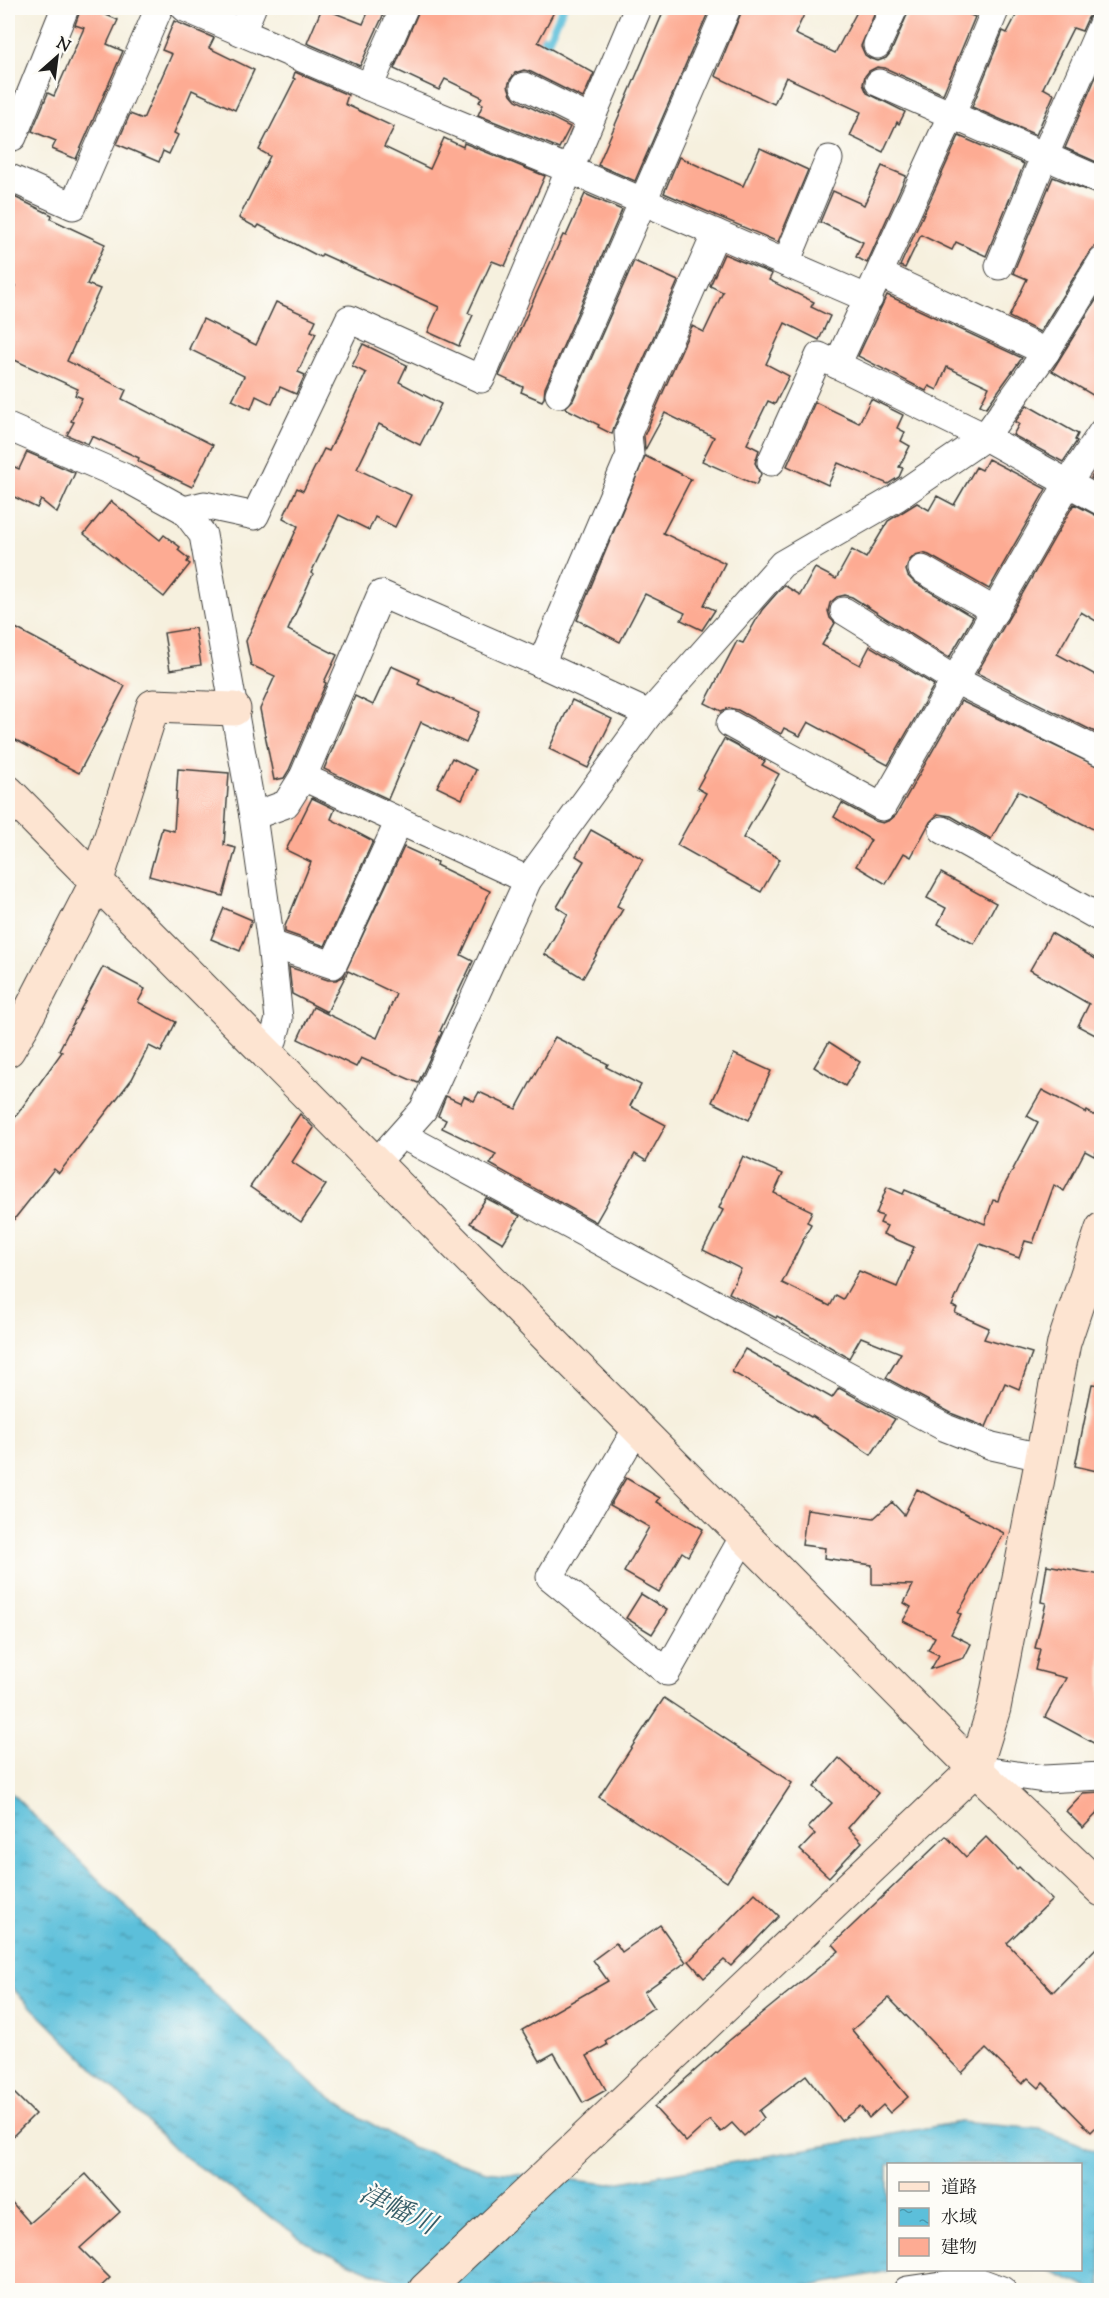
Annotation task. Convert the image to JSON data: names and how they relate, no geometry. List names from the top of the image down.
{
  "water": ["津幡川"],
  "legend": ["道路", "水域", "建物"],
  "north": "top right"
}
